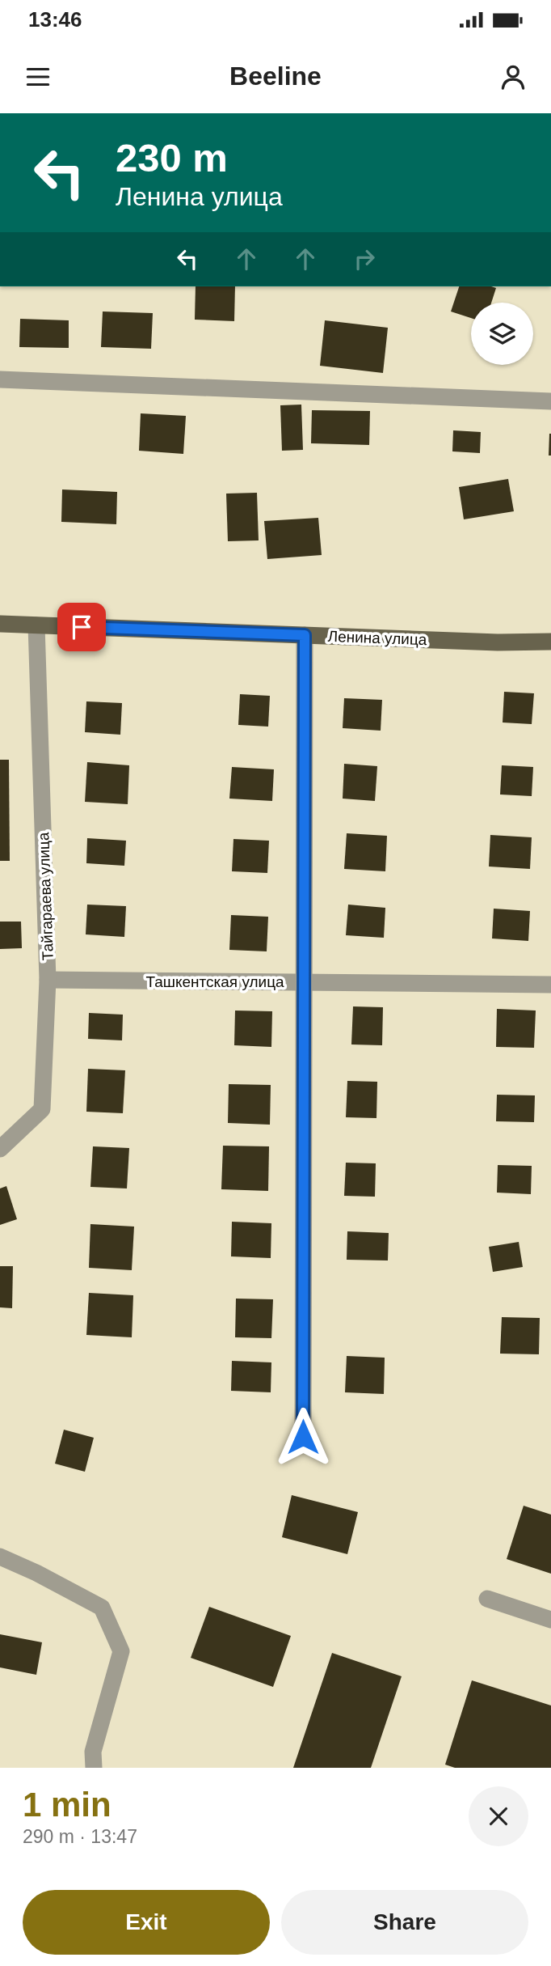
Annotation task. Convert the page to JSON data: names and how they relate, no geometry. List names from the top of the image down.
{
  "streets": {
    "main road": ["Ленина улица"],
    "street": ["Тайгараева улица", "Ташкентская улица"]
  },
  "crossings": [
    ["Ленина улица", "Тайгараева улица"],
    ["Тайгараева улица", "Ташкентская улица"]
  ],
  "page": {
    "status": "13:46",
    "header": "Beeline",
    "turn": ["230 m", "Ленина улица"],
    "heading": ["1 min", "290 m · 13:47"],
    "buttons": ["Exit", "Share"]
  }
}
